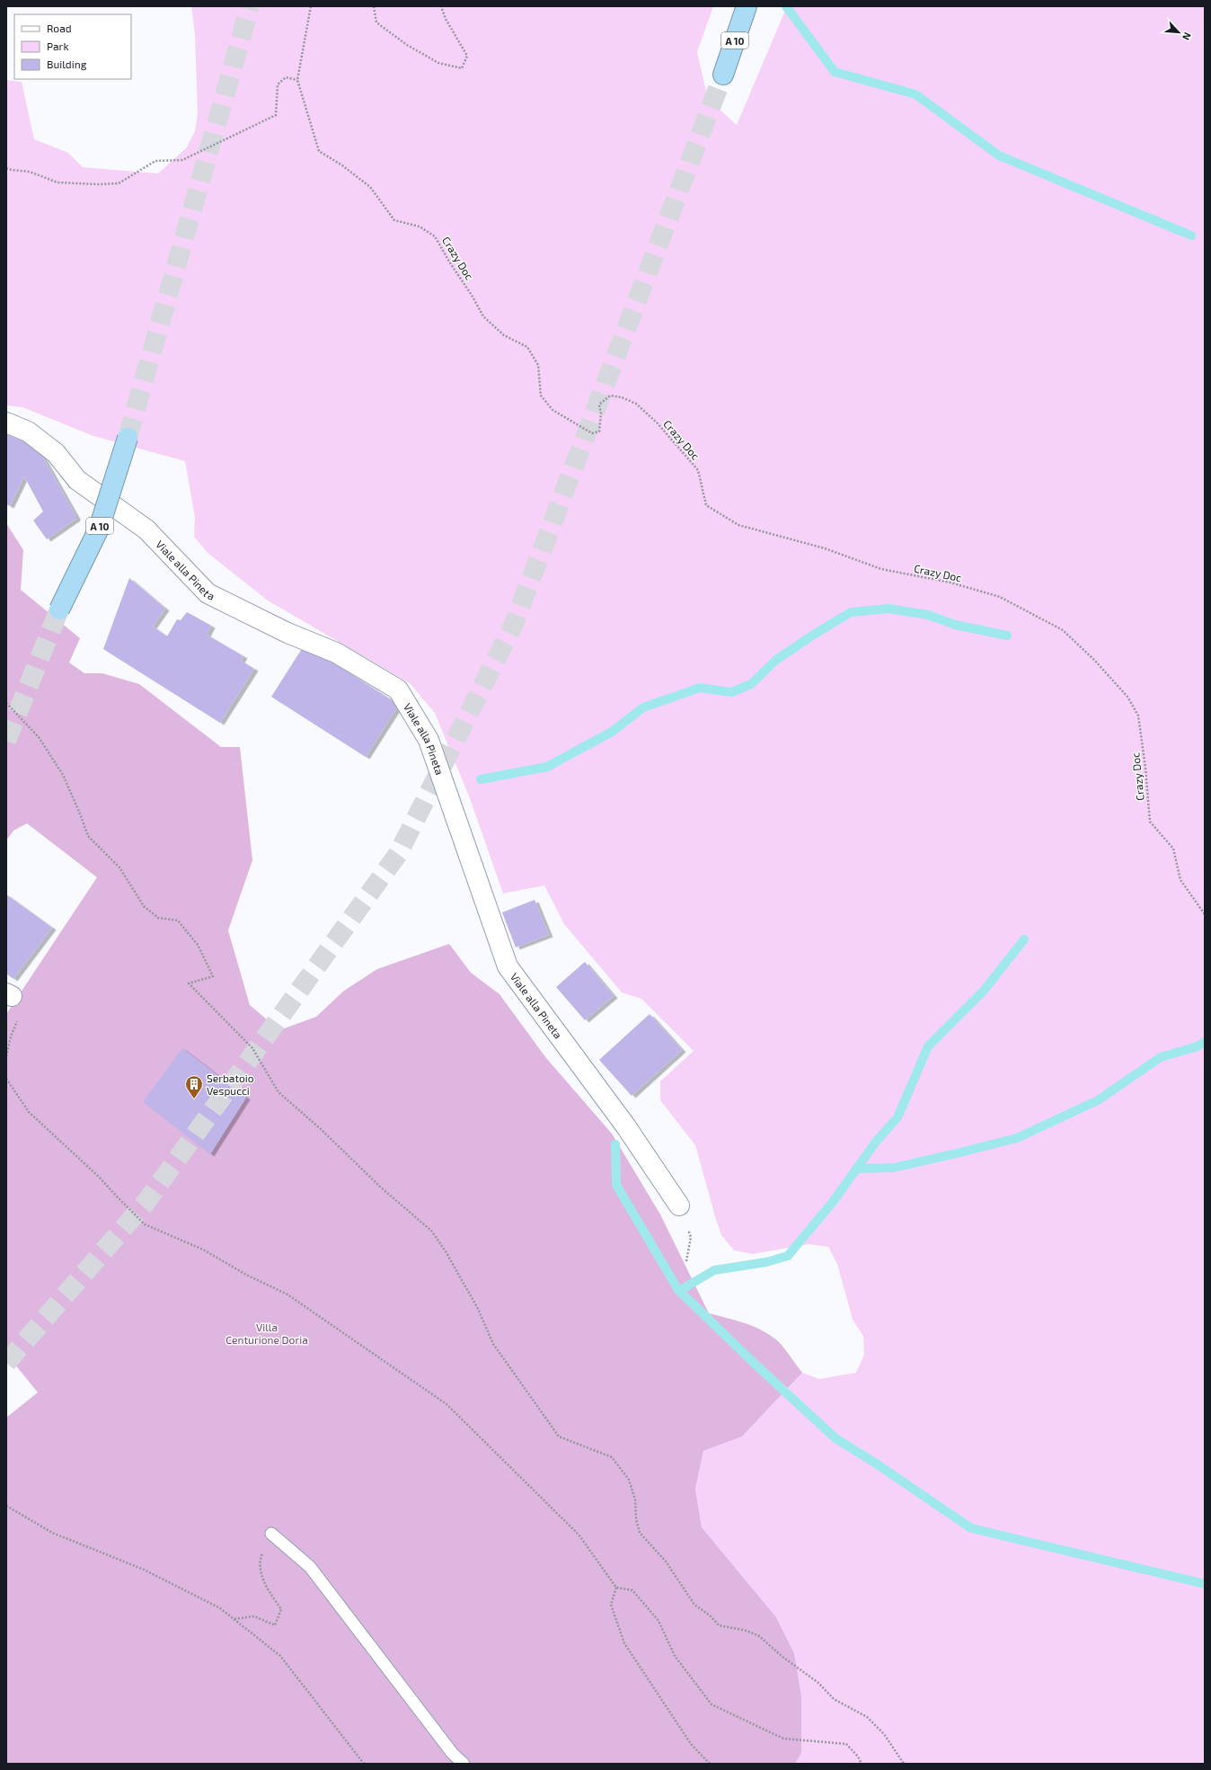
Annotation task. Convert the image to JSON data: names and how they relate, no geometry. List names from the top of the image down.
{
  "streets": {
    "highway": ["A 10"],
    "street": ["Viale alla Pineta"],
    "path": ["Crazy Doc"]
  },
  "parks": ["Villa Centurione Doria"],
  "places": {
    "building": ["Serbatoio Vespucci"]
  },
  "legend": ["Road", "Park", "Building"],
  "north": "bottom right"
}
